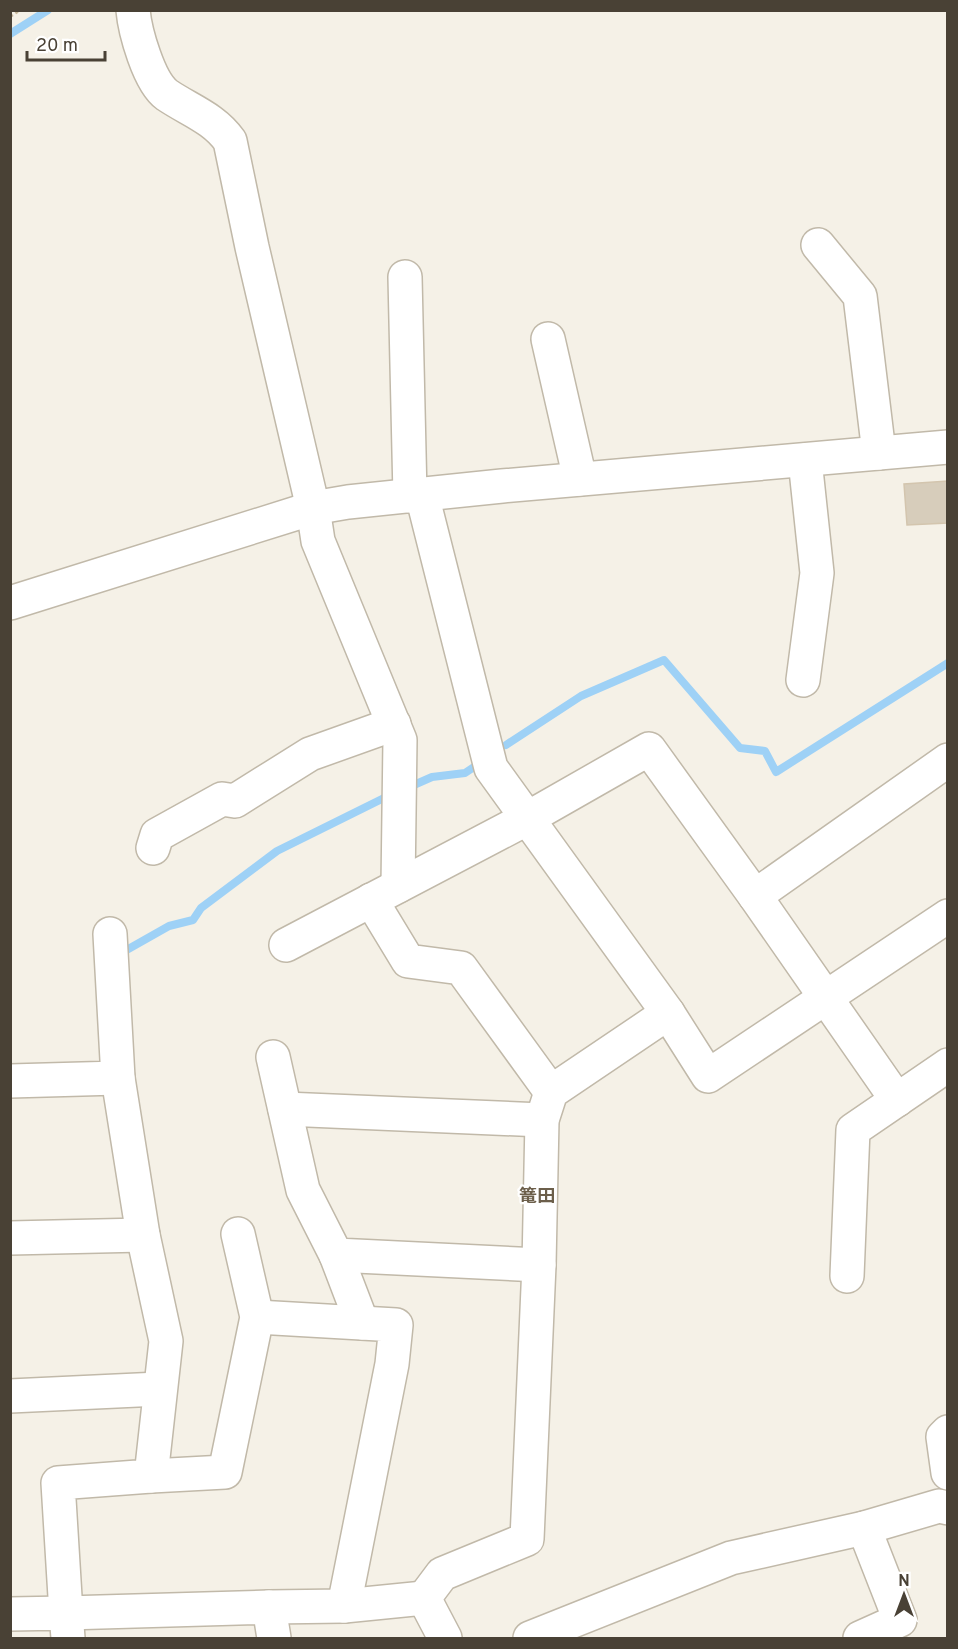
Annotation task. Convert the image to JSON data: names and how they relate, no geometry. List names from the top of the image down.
{
  "districts": ["篭田"],
  "scale_bar": "20 m",
  "north": "top"
}
